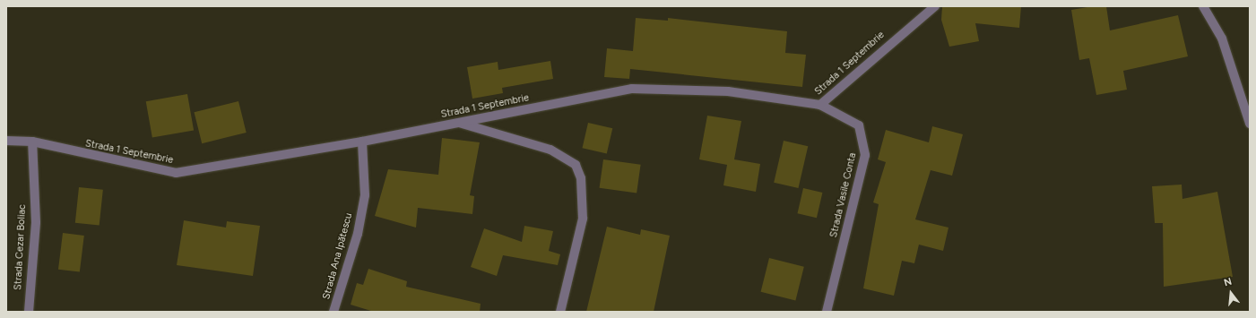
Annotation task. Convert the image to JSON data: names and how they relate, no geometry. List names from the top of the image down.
{
  "streets": {
    "street": [
      "Strada 1 Septembrie",
      "Strada Vasile Conta",
      "Strada Cezar Boliac",
      "Strada Ana Ipătescu"
    ]
  },
  "crossings": [
    ["Strada 1 Septembrie", "Strada Vasile Conta"],
    ["Strada 1 Septembrie", "Strada Cezar Boliac"],
    ["Strada 1 Septembrie", "Strada Ana Ipătescu"]
  ],
  "north": "top"
}
